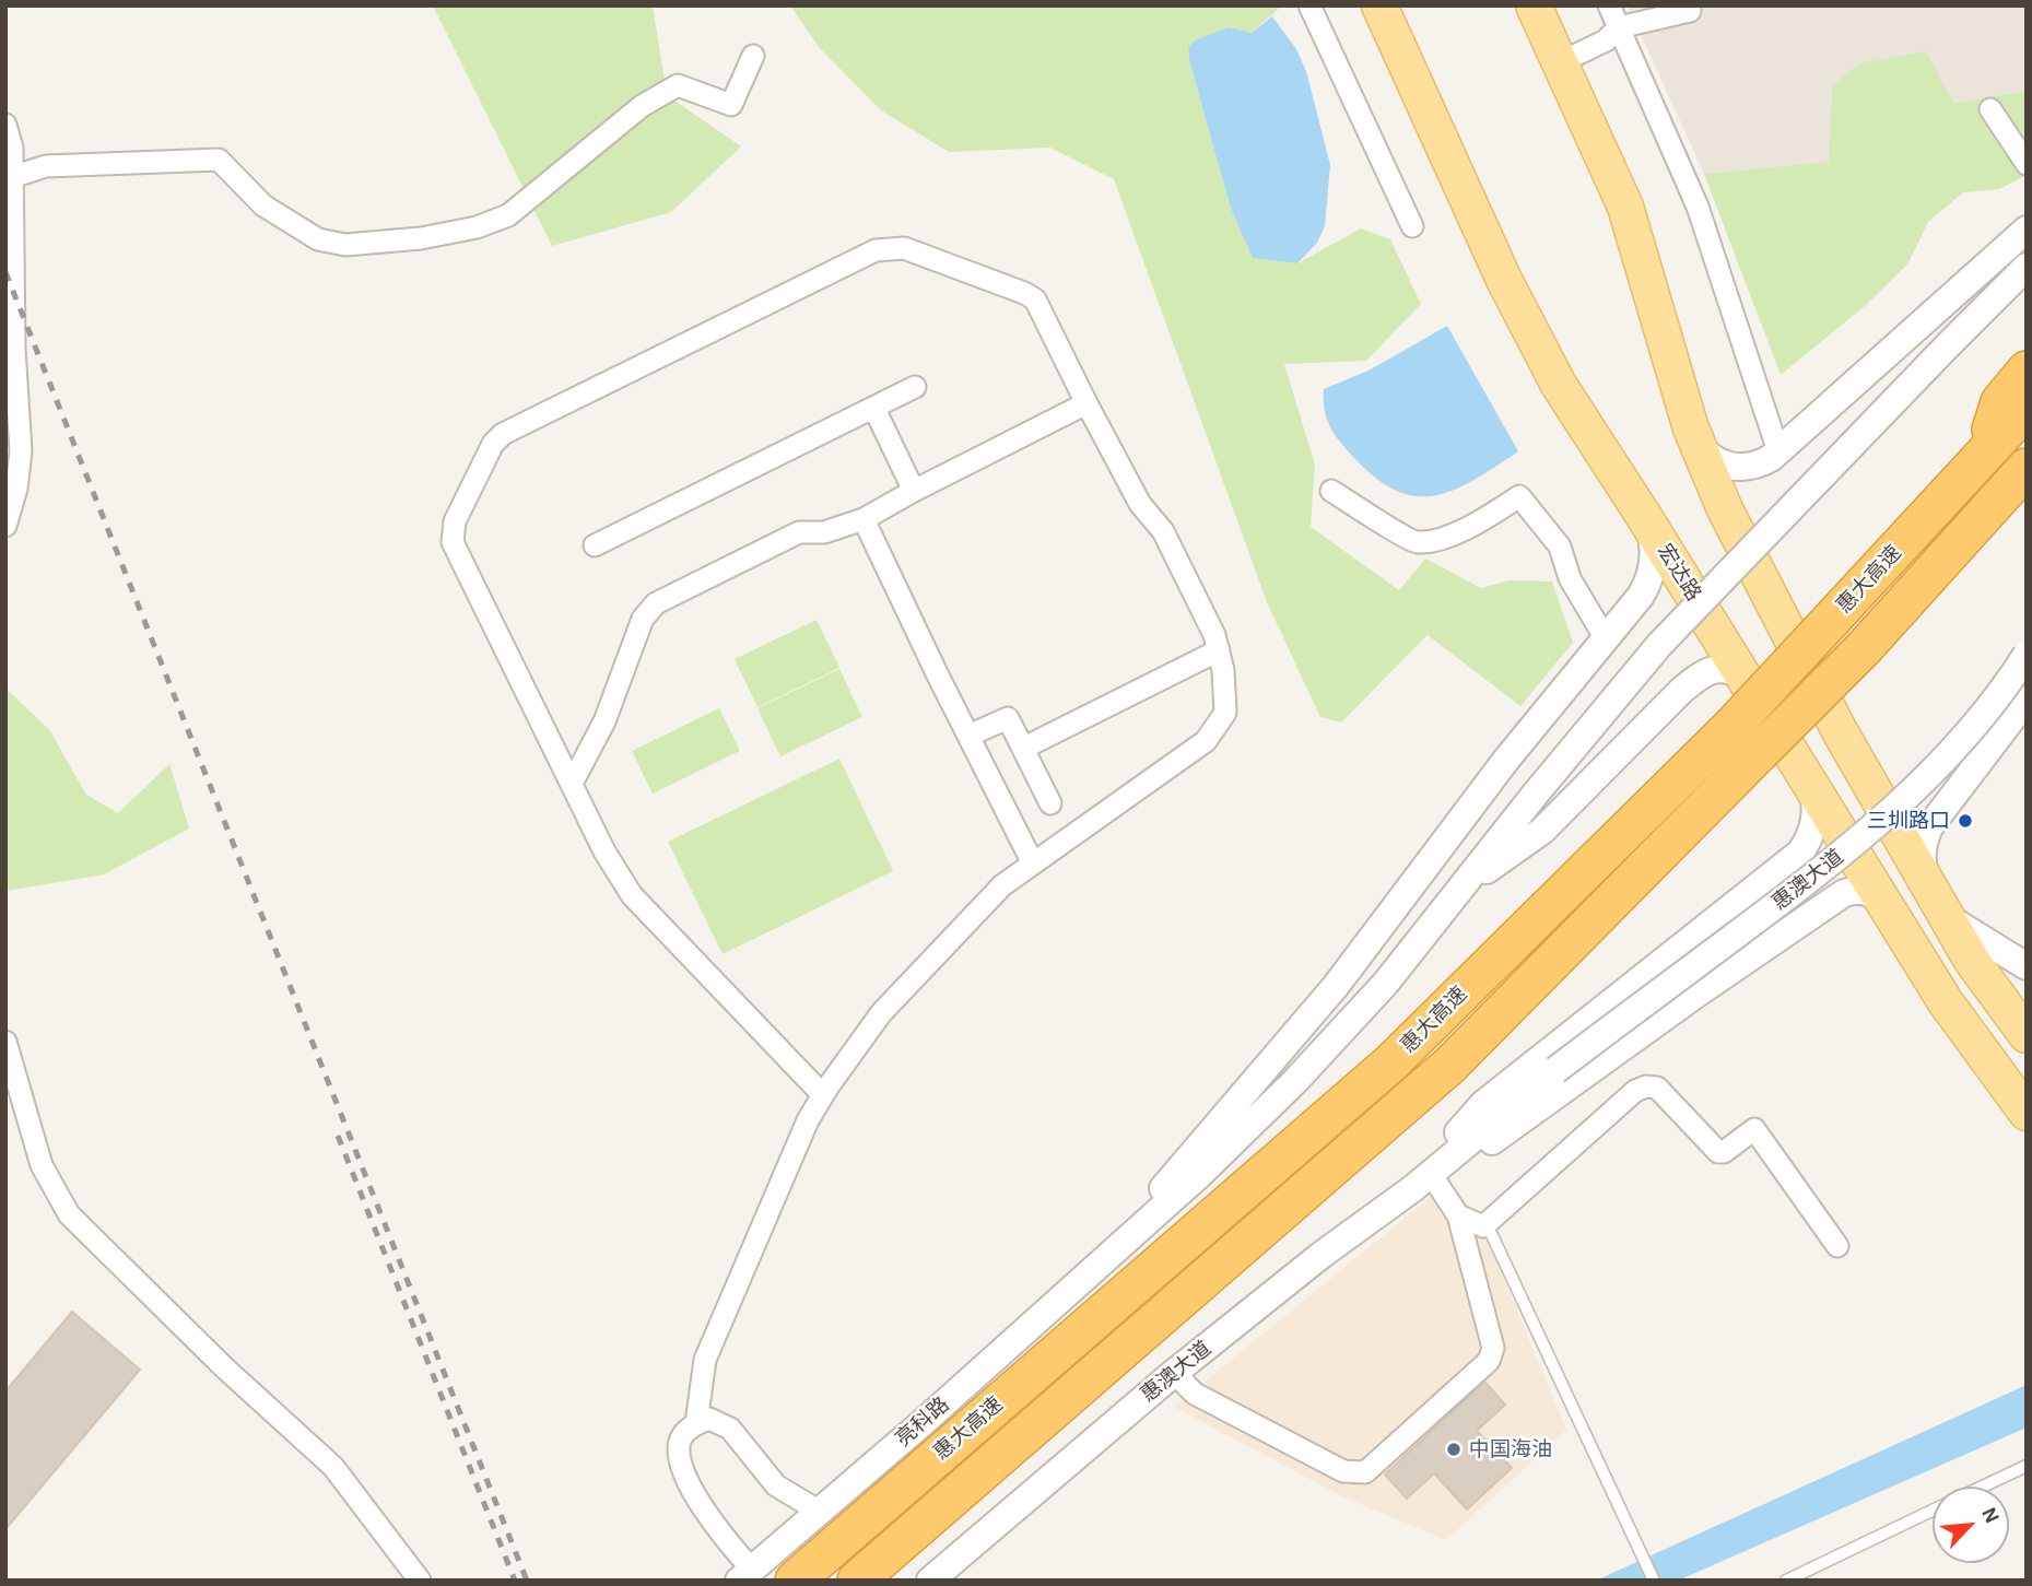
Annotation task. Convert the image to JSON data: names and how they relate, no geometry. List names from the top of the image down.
{
  "streets": {
    "highway": ["惠大高速"],
    "main road": ["宏达路"],
    "street": ["惠澳大道", "亮科路"]
  },
  "places": ["三圳路口", "中国海油"],
  "north": "top right"
}
